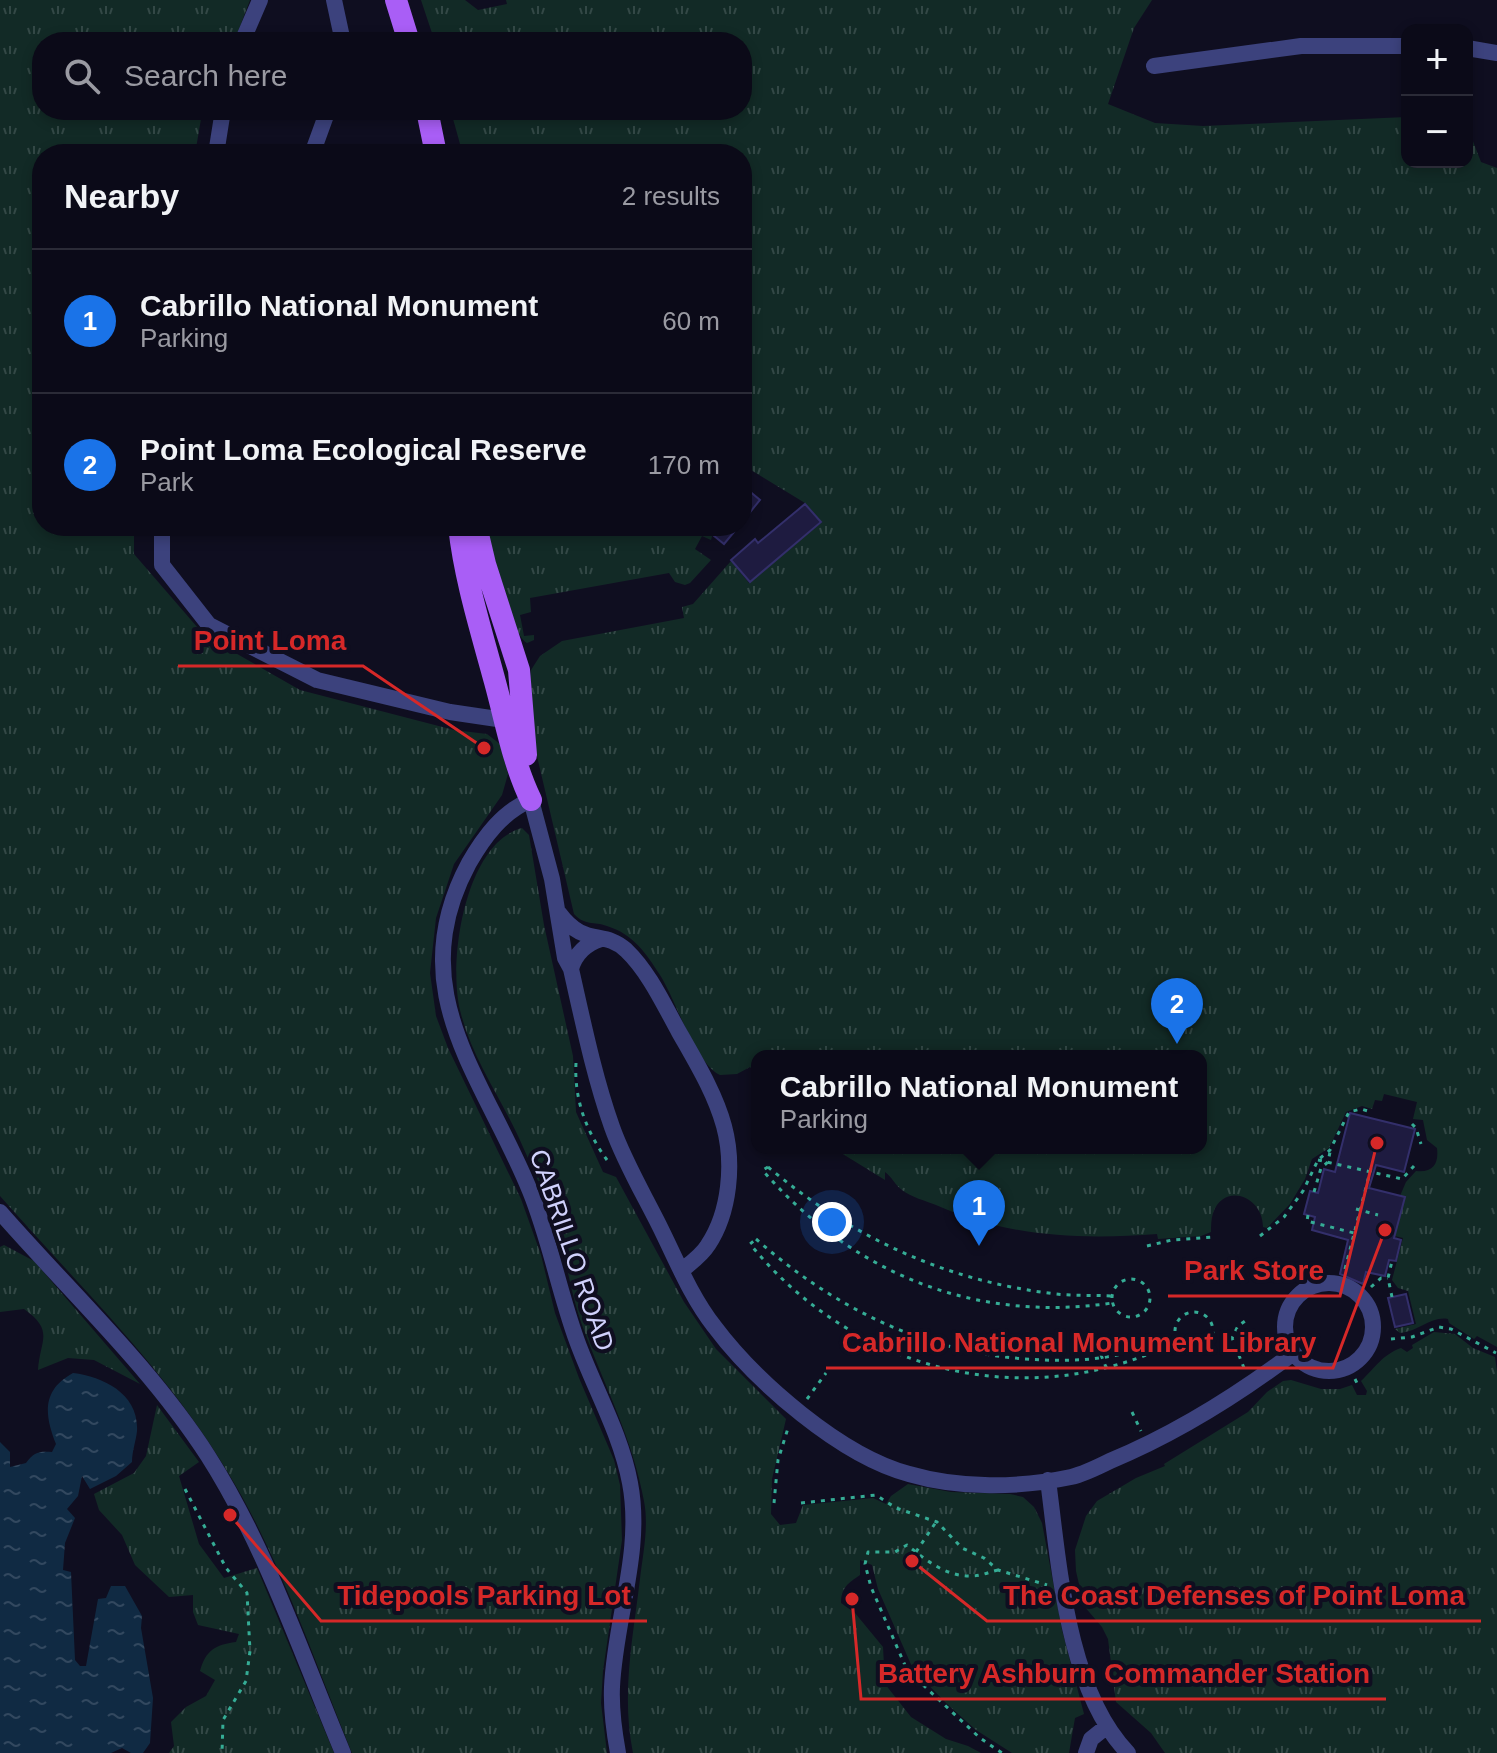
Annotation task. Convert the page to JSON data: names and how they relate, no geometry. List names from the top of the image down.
{
  "streets": {
    "street": ["CABRILLO ROAD"]
  },
  "places": [
    "Point Loma",
    "Park Store",
    "Cabrillo National Monument Library",
    "Tidepools Parking Lot",
    "The Coast Defenses of Point Loma",
    "Battery Ashburn Commander Station"
  ],
  "page": {
    "map_buttons": ["+", "−"],
    "search": "Search here",
    "heading": ["Nearby", "2 results"],
    "list": [
      {
        "mark": "1",
        "name": "Cabrillo National Monument",
        "note": "Parking",
        "value": "60 m"
      },
      {
        "mark": "2",
        "name": "Point Loma Ecological Reserve",
        "note": "Park",
        "value": "170 m"
      }
    ],
    "pins": ["2", "1"],
    "popup": ["Cabrillo National Monument", "Parking"]
  }
}
